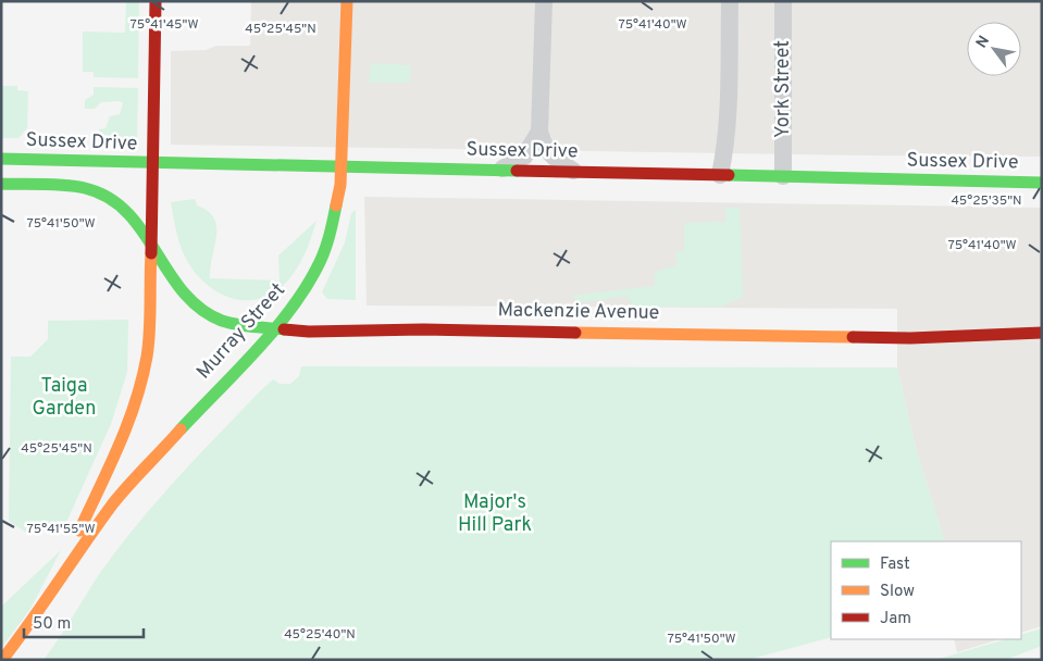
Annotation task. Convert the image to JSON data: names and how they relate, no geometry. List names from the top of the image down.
{
  "streets": {
    "main road": ["Sussex Drive", "Mackenzie Avenue", "Murray Street"],
    "street": ["York Street"]
  },
  "crossings": [
    ["York Street", "Sussex Drive"],
    ["Sussex Drive", "Murray Street"],
    ["Mackenzie Avenue", "Murray Street"]
  ],
  "parks": ["Taiga Garden", "Major's Hill Park"],
  "legend": ["Fast", "Slow", "Jam"],
  "scale_bar": "50 m",
  "north": "top left",
  "coordinates": [
    "75°41'45\"W",
    "75°41'40\"W",
    "45°25'45\"N",
    "45°25'35\"N",
    "75°41'50\"W",
    "75°41'55\"W",
    "45°25'40\"N"
  ]
}
